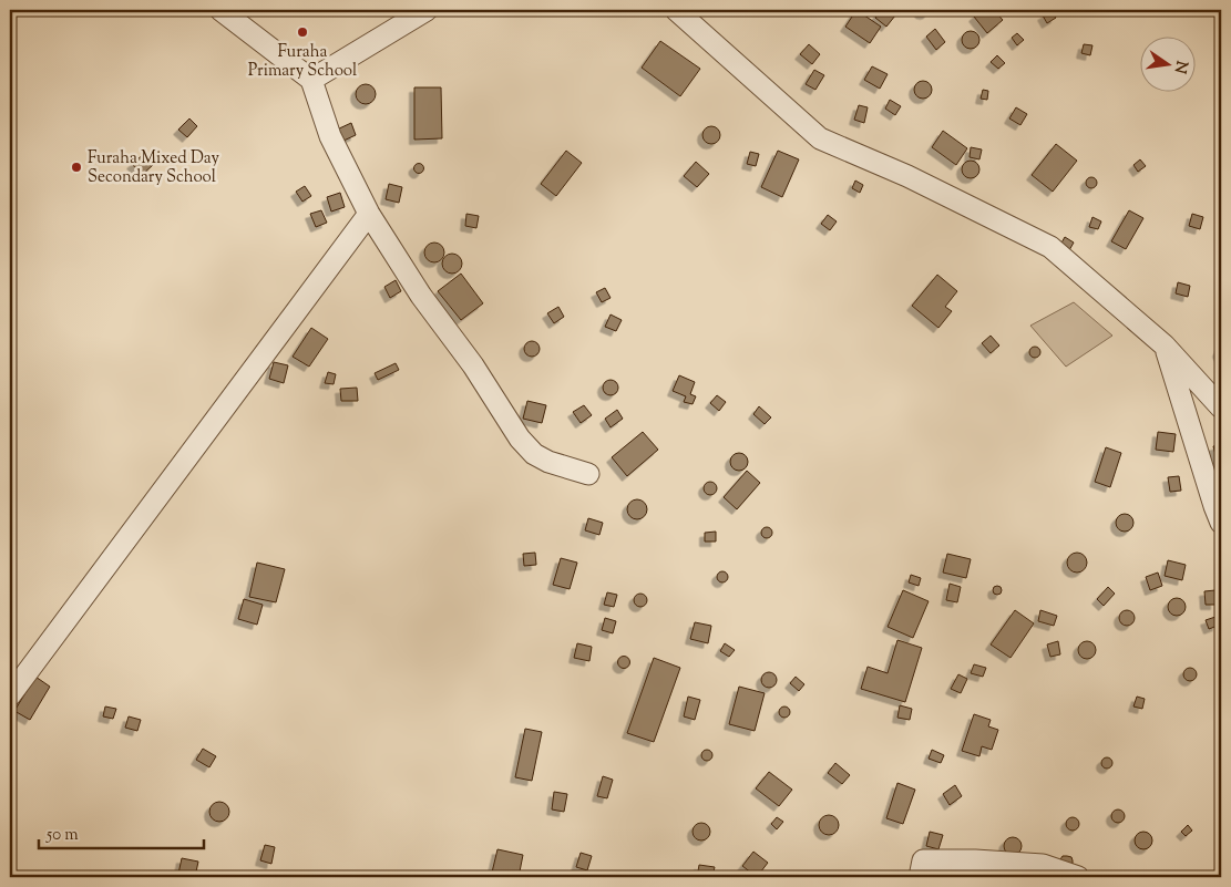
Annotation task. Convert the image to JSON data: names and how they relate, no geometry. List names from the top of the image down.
{
  "places": ["Furaha Primary School", "Furaha Mixed Day Secondary School"],
  "scale_bar": "50 m",
  "north": "right"
}
